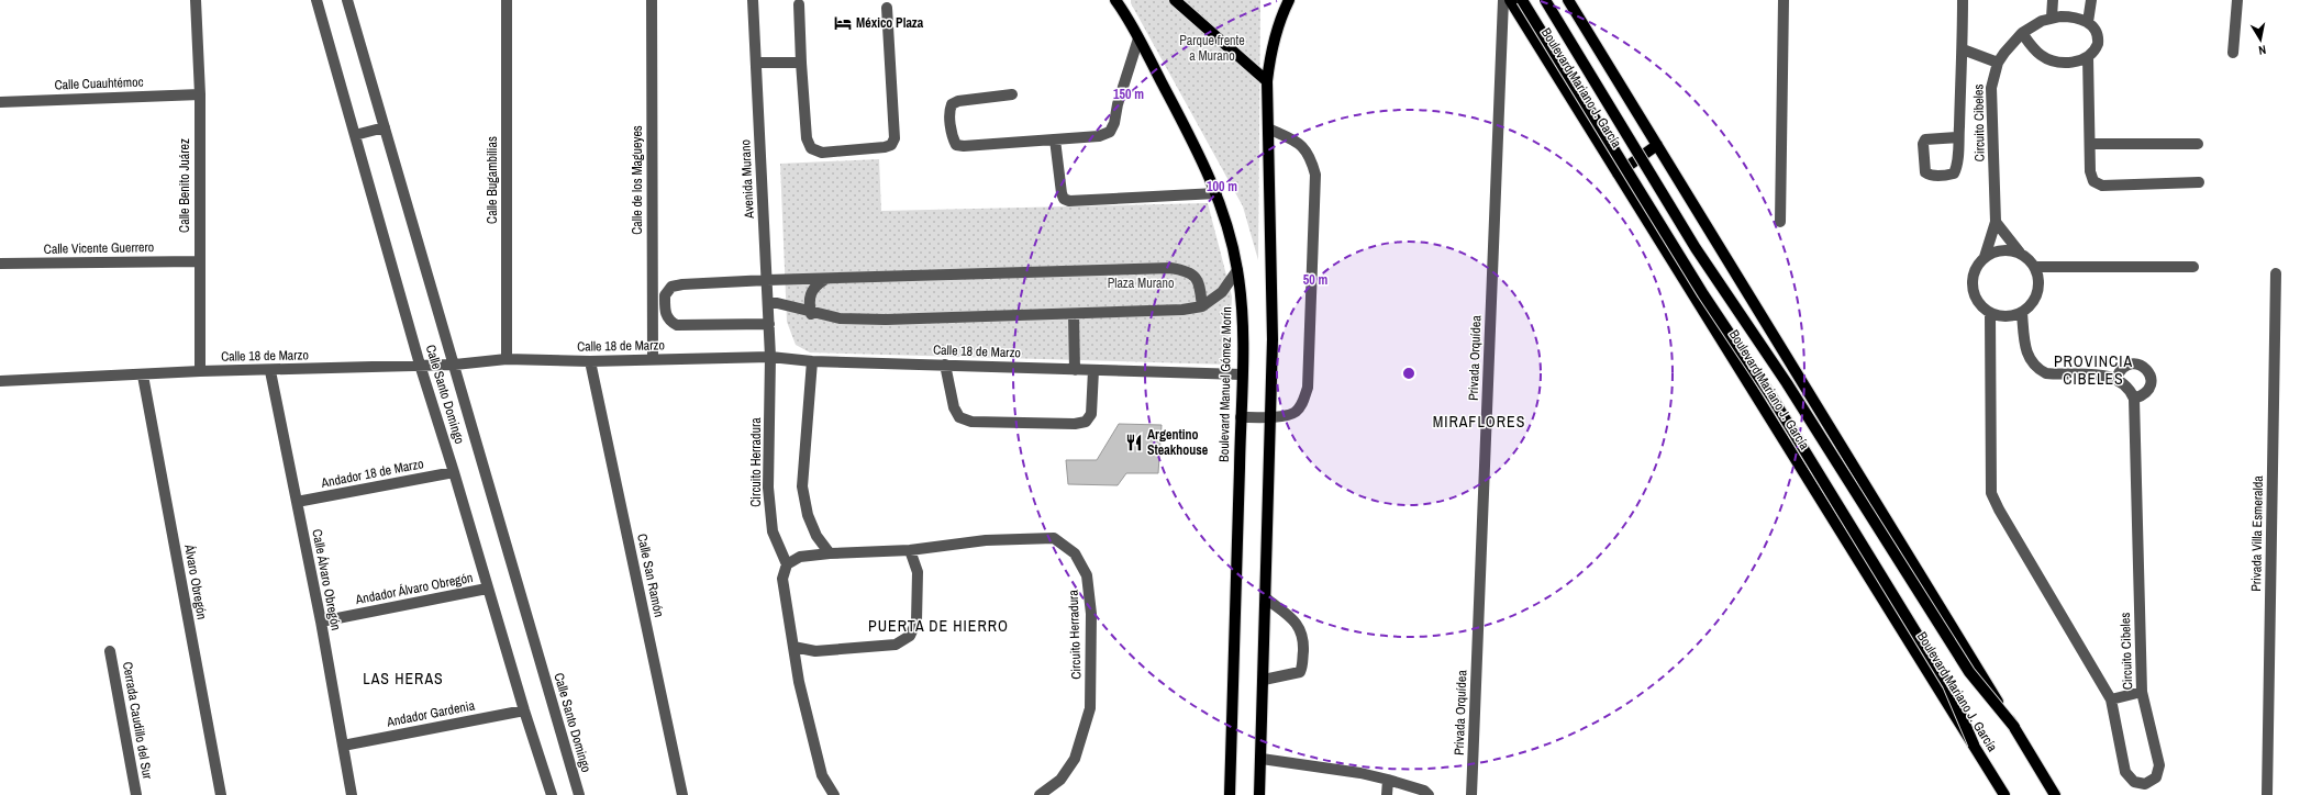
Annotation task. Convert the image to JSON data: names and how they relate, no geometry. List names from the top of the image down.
{
  "streets": {
    "main road": ["Boulevard Mariano J. García", "Boulevard Manuel Gómez Morín"],
    "street": [
      "Calle Cuauhtémoc",
      "Circuito Cibeles",
      "Avenida Murano",
      "Calle Bugambilias",
      "Calle de los Magueyes",
      "Calle Benito Juárez",
      "Calle Vicente Guerrero",
      "Calle 18 de Marzo",
      "Privada Orquídea",
      "Calle Santo Domingo",
      "Circuito Herradura",
      "Andador 18 de Marzo",
      "Privada Villa Esmeralda",
      "Calle San Ramón",
      "Calle Álvaro Obregón",
      "Álvaro Obregón",
      "Andador Álvaro Obregón",
      "Andador Gardenia",
      "Cerrada Caudillo del Sur"
    ]
  },
  "crossings": [
    ["Calle Cuauhtémoc", "Calle Benito Juárez"],
    ["Avenida Murano", "Calle 18 de Marzo"],
    ["Avenida Murano", "Circuito Herradura"],
    ["Calle Bugambilias", "Calle 18 de Marzo"],
    ["Calle de los Magueyes", "Calle 18 de Marzo"],
    ["Calle Benito Juárez", "Calle Vicente Guerrero"],
    ["Calle Benito Juárez", "Calle 18 de Marzo"],
    ["Calle 18 de Marzo", "Boulevard Manuel Gómez Morín"],
    ["Calle 18 de Marzo", "Calle Santo Domingo"],
    ["Calle 18 de Marzo", "Circuito Herradura"],
    ["Calle 18 de Marzo", "Calle San Ramón"],
    ["Calle 18 de Marzo", "Calle Álvaro Obregón"],
    ["Calle 18 de Marzo", "Álvaro Obregón"],
    ["Calle Santo Domingo", "Andador 18 de Marzo"],
    ["Calle Santo Domingo", "Andador Álvaro Obregón"],
    ["Calle Santo Domingo", "Andador Gardenia"],
    ["Andador 18 de Marzo", "Calle Álvaro Obregón"],
    ["Calle Álvaro Obregón", "Andador Álvaro Obregón"],
    ["Calle Álvaro Obregón", "Andador Gardenia"]
  ],
  "districts": [
    "PROVINCIA CIBELES",
    "MIRAFLORES",
    "PUERTA DE HIERRO",
    "LAS HERAS"
  ],
  "parks": ["Parque frente a Murano", "Plaza Murano"],
  "places": {
    "hotel": ["México Plaza"],
    "restaurant": ["Argentino Steakhouse"]
  },
  "north": "bottom",
  "rings": ["150 m", "100 m", "50 m"]
}
